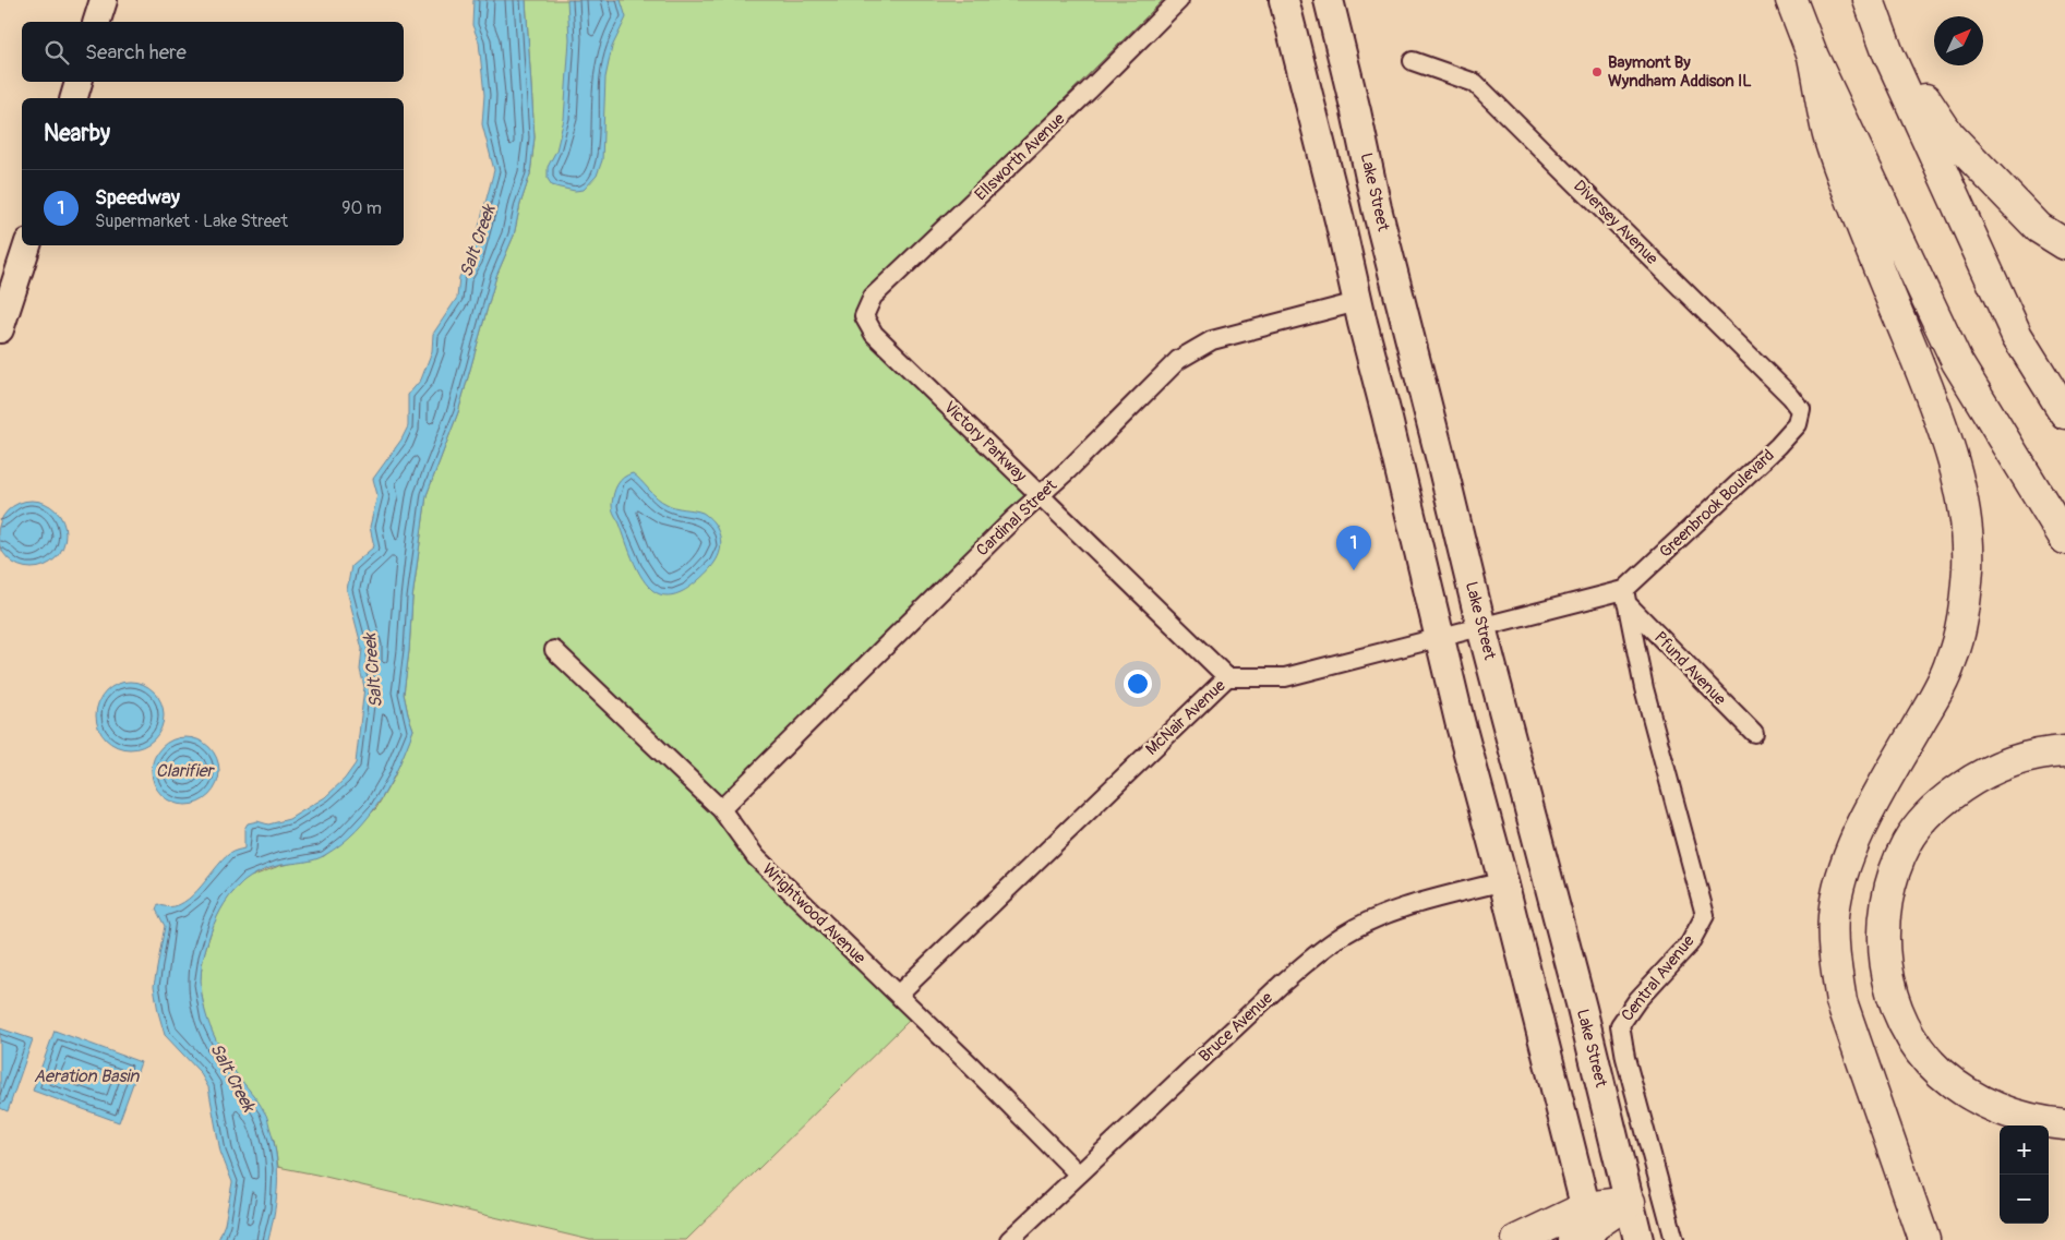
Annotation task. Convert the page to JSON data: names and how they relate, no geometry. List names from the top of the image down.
{
  "streets": {
    "main road": ["Lake Street"],
    "street": [
      "Ellsworth Avenue",
      "Diversey Avenue",
      "Victory Parkway",
      "Greenbrook Boulevard",
      "Cardinal Street",
      "Pfund Avenue",
      "McNair Avenue",
      "Wrightwood Avenue",
      "Central Avenue",
      "Bruce Avenue"
    ]
  },
  "crossings": [
    ["Ellsworth Avenue", "Victory Parkway"],
    ["Lake Street", "McNair Avenue"],
    ["Diversey Avenue", "Greenbrook Boulevard"],
    ["Victory Parkway", "Cardinal Street"],
    ["Victory Parkway", "McNair Avenue"],
    ["Greenbrook Boulevard", "Pfund Avenue"],
    ["Greenbrook Boulevard", "McNair Avenue"],
    ["Greenbrook Boulevard", "Central Avenue"],
    ["Cardinal Street", "Wrightwood Avenue"],
    ["Pfund Avenue", "McNair Avenue"],
    ["Pfund Avenue", "Central Avenue"],
    ["McNair Avenue", "Wrightwood Avenue"],
    ["McNair Avenue", "Central Avenue"],
    ["Wrightwood Avenue", "Bruce Avenue"]
  ],
  "water": ["Salt Creek", "Clarifier", "Aeration Basin"],
  "places": ["Baymont By Wyndham Addison IL"],
  "north": "top right",
  "page": {
    "search": "Search here",
    "heading": "Nearby",
    "list": [
      {
        "mark": "1",
        "name": "Speedway",
        "note": "Supermarket · Lake Street",
        "value": "90 m"
      }
    ],
    "pins": "1",
    "map_buttons": ["+", "−"]
  }
}
